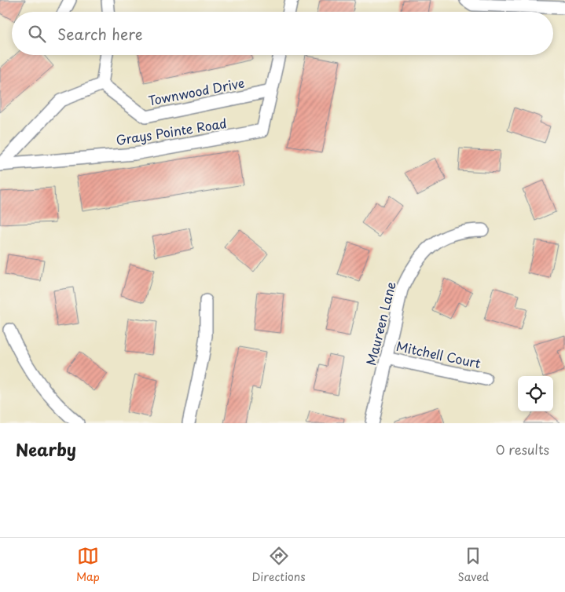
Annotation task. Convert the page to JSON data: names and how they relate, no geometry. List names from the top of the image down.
{
  "streets": {
    "street": [
      "Townwood Drive",
      "Grays Pointe Road",
      "Maureen Lane",
      "Mitchell Court"
    ]
  },
  "crossings": [
    ["Townwood Drive", "Grays Pointe Road"],
    ["Maureen Lane", "Mitchell Court"]
  ],
  "page": {
    "search": "Search here",
    "heading": ["Nearby", "0 results"],
    "nav": ["Map", "Directions", "Saved"]
  }
}
